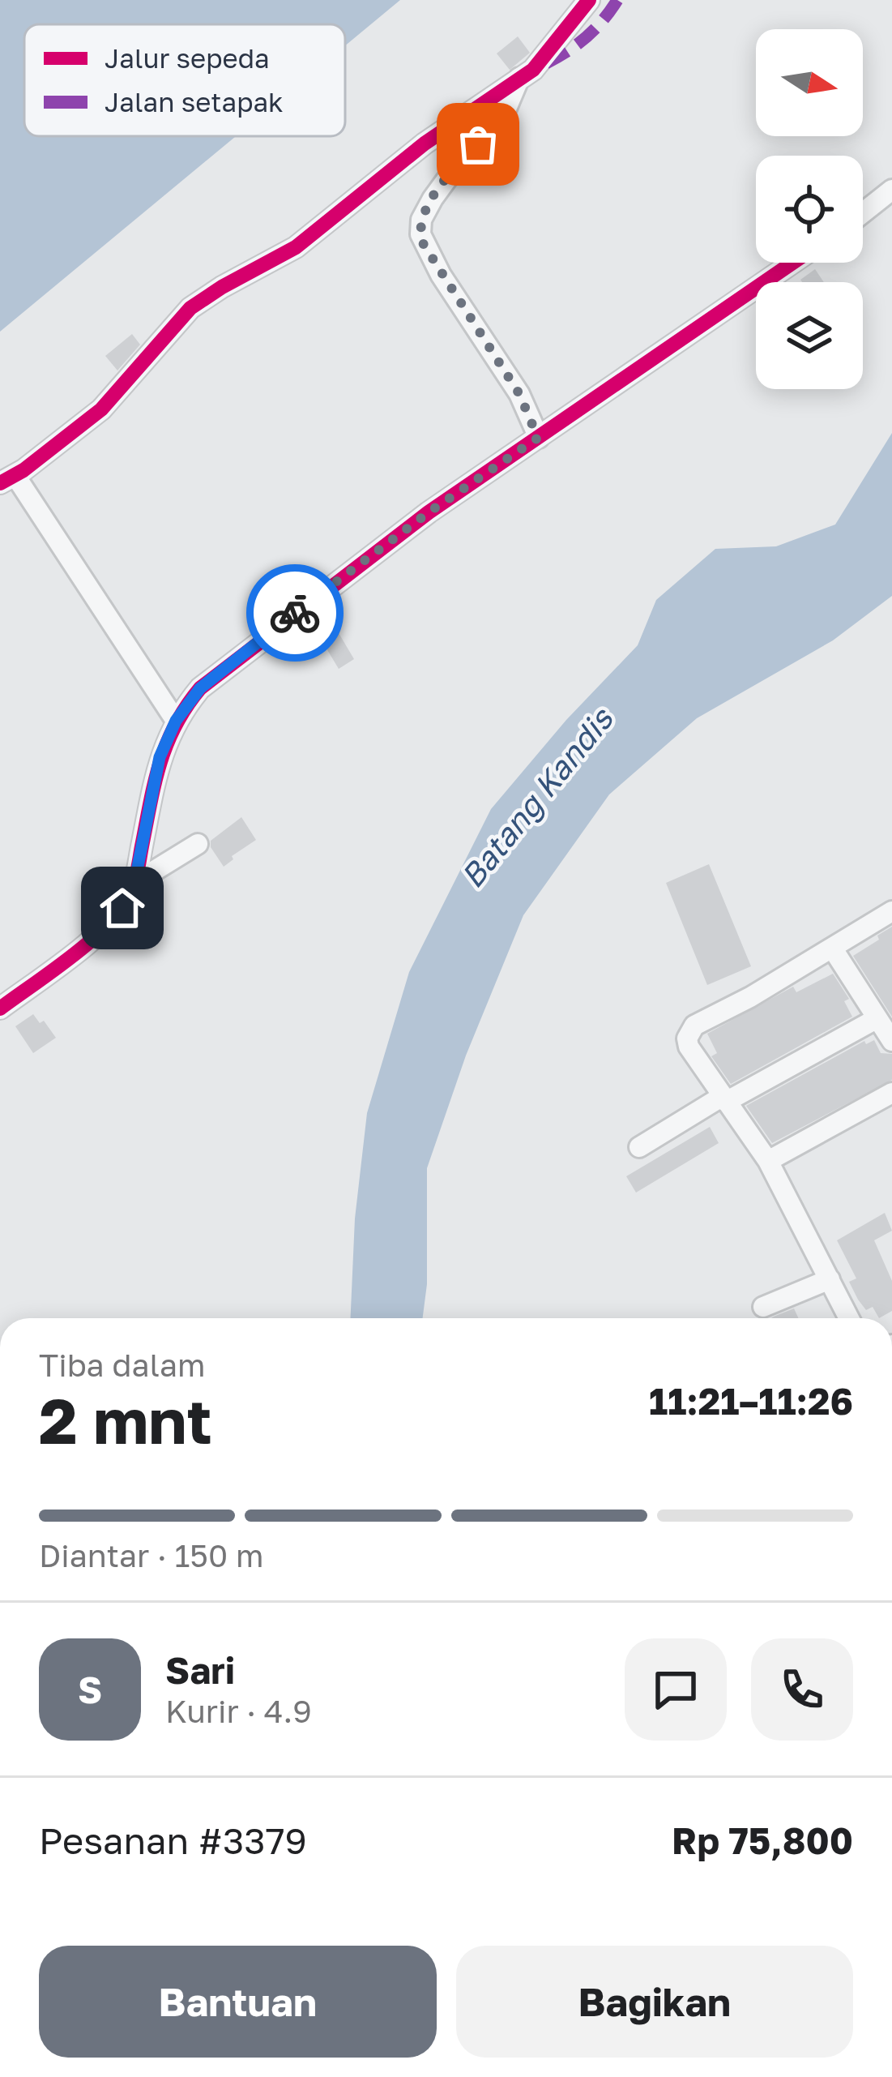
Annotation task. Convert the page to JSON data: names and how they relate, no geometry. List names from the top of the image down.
{
  "water": ["Batang Kandis"],
  "legend": ["Jalur sepeda", "Jalan setapak"],
  "north": "right",
  "page": {
    "heading": ["2 mnt", "Tiba dalam", "11:21–11:26"],
    "panel": [
      "Sari",
      "Kurir · 4.9",
      "Pesanan #3379",
      "Rp 75,800"
    ],
    "bar": "Diantar · 150 m",
    "round": "S",
    "buttons": ["Bantuan", "Bagikan"]
  }
}
